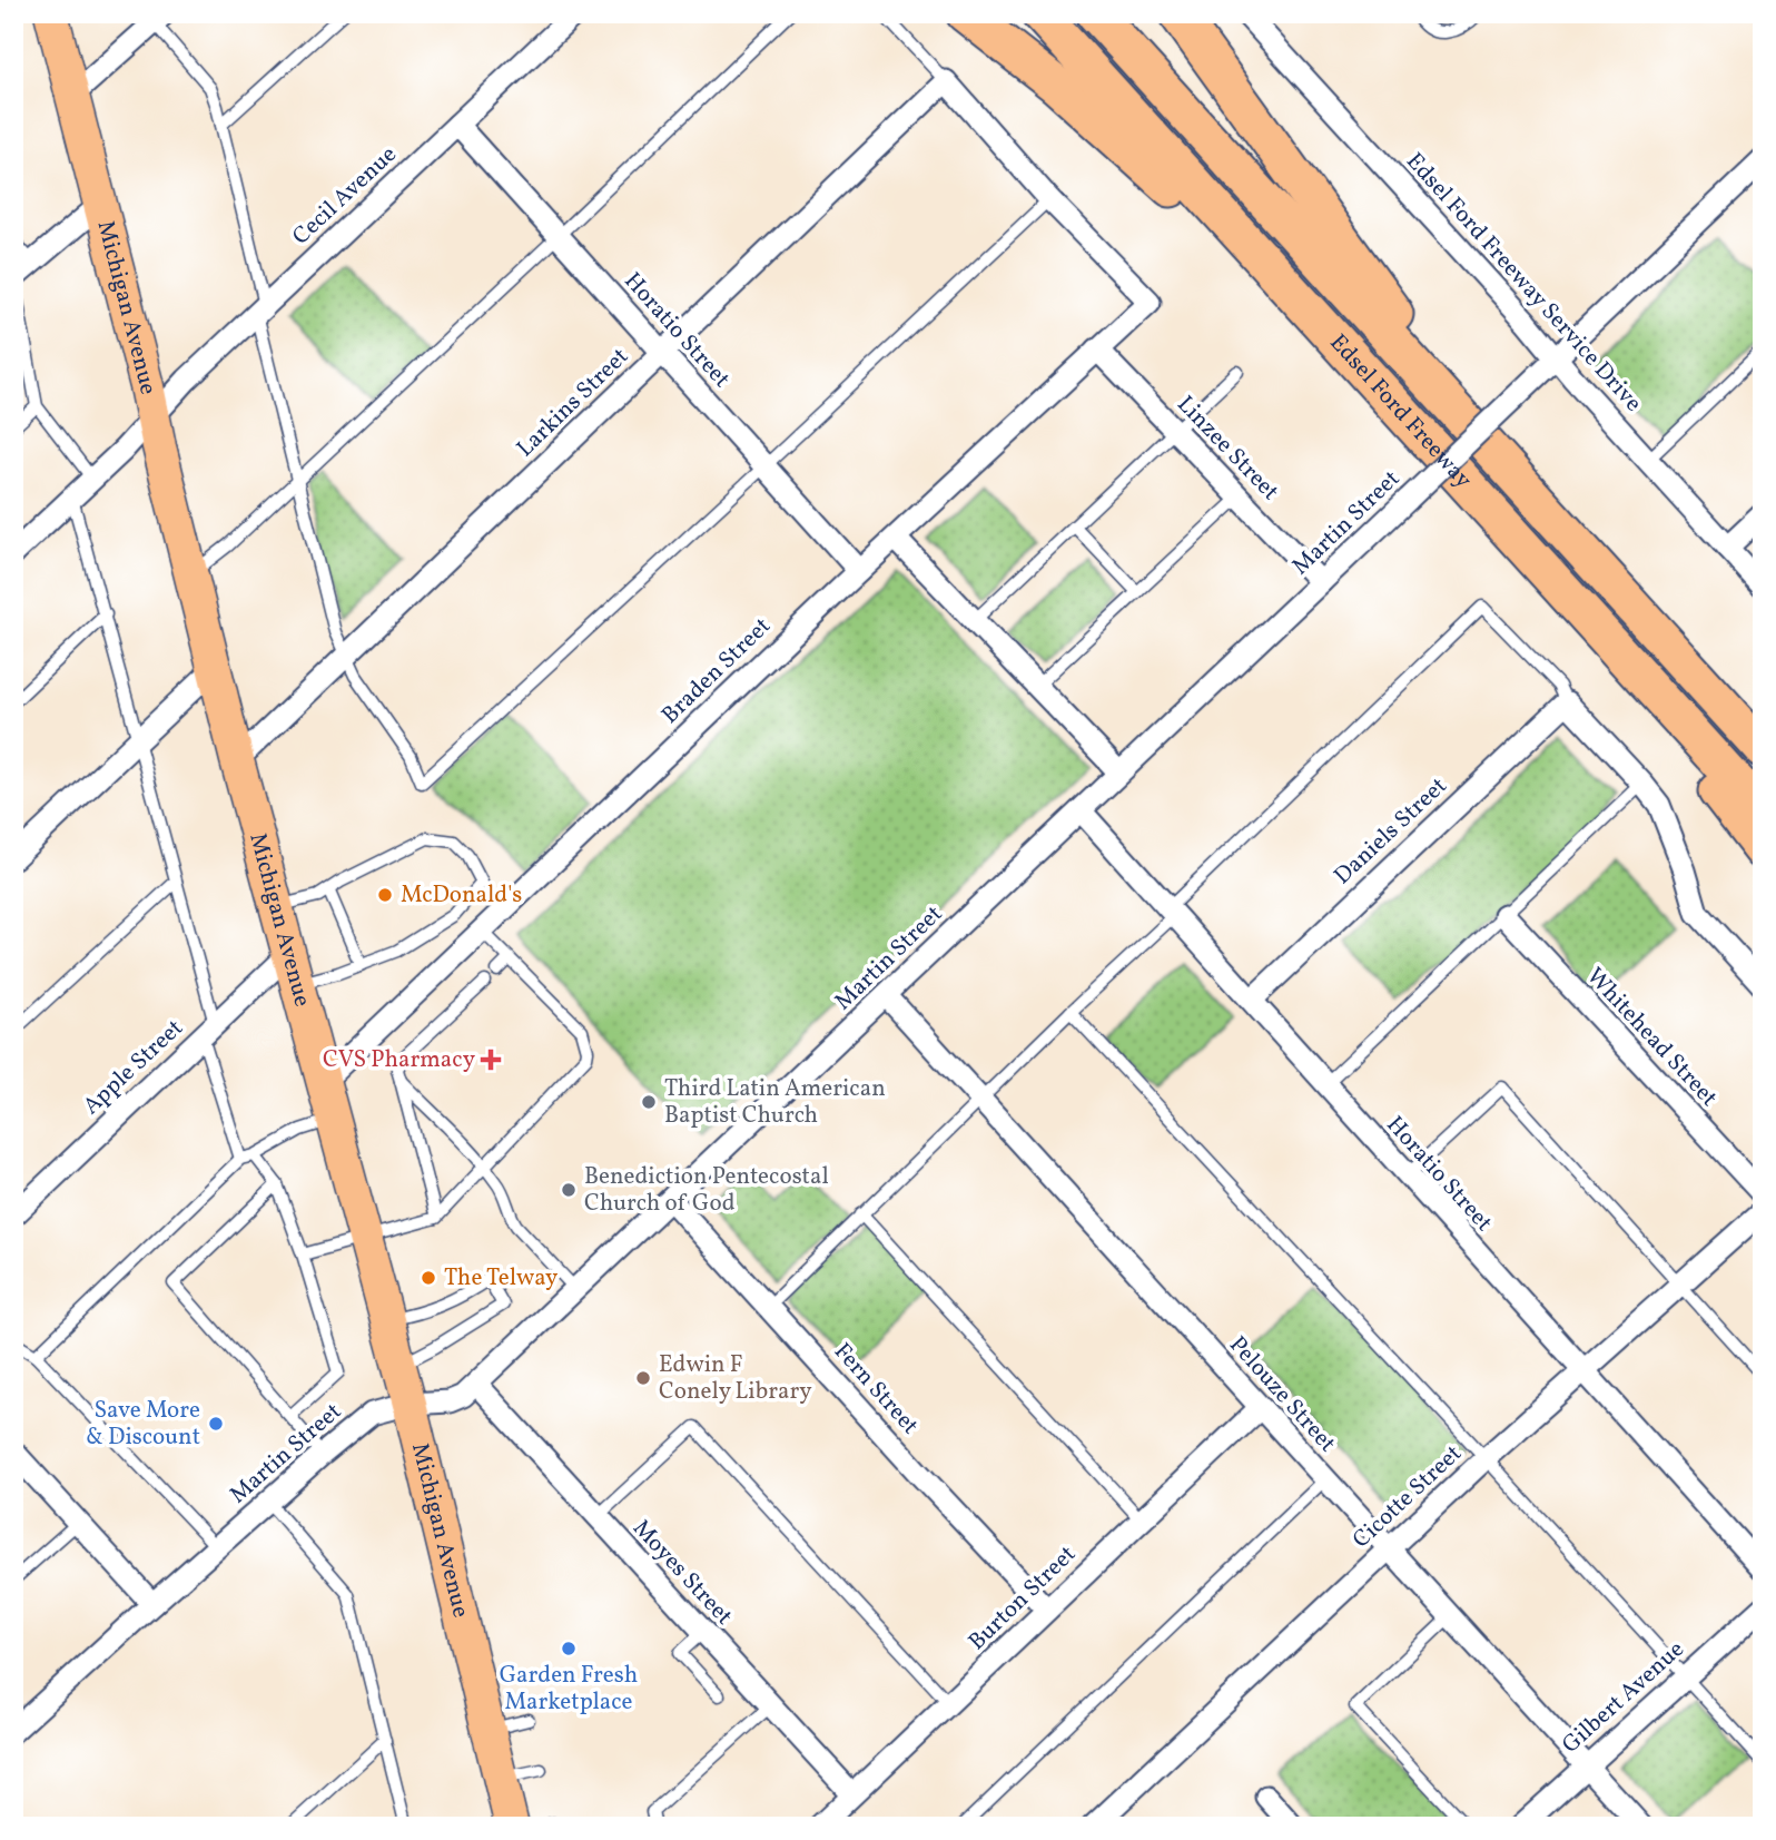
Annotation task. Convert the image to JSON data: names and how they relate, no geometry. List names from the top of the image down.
{
  "streets": {
    "highway": ["Edsel Ford Freeway"],
    "main road": ["Michigan Avenue"],
    "street": [
      "Cecil Avenue",
      "Edsel Ford Freeway Service Drive",
      "Horatio Street",
      "Larkins Street",
      "Linzee Street",
      "Martin Street",
      "Braden Street",
      "Daniels Street",
      "Whitehead Street",
      "Apple Street",
      "Fern Street",
      "Pelouze Street",
      "Cicotte Street",
      "Moyes Street",
      "Burton Street",
      "Gilbert Avenue"
    ]
  },
  "crossings": [
    ["Cecil Avenue", "Michigan Avenue"],
    ["Cecil Avenue", "Horatio Street"],
    ["Edsel Ford Freeway Service Drive", "Martin Street"],
    ["Michigan Avenue", "Larkins Street"],
    ["Michigan Avenue", "Martin Street"],
    ["Michigan Avenue", "Braden Street"],
    ["Michigan Avenue", "Apple Street"],
    ["Horatio Street", "Larkins Street"],
    ["Horatio Street", "Martin Street"],
    ["Horatio Street", "Braden Street"],
    ["Horatio Street", "Daniels Street"],
    ["Horatio Street", "Cicotte Street"],
    ["Linzee Street", "Martin Street"],
    ["Linzee Street", "Braden Street"],
    ["Martin Street", "Fern Street"],
    ["Martin Street", "Pelouze Street"],
    ["Martin Street", "Moyes Street"],
    ["Fern Street", "Burton Street"],
    ["Pelouze Street", "Cicotte Street"],
    ["Pelouze Street", "Burton Street"],
    ["Pelouze Street", "Gilbert Avenue"],
    ["Moyes Street", "Burton Street"]
  ],
  "places": {
    "other": [
      "McDonald's",
      "Third Latin American Baptist Church",
      "Benediction Pentecostal Church of God",
      "The Telway",
      "Edwin F Conely Library",
      "Save More & Discount",
      "Garden Fresh Marketplace"
    ],
    "health": ["CVS Pharmacy"]
  }
}
